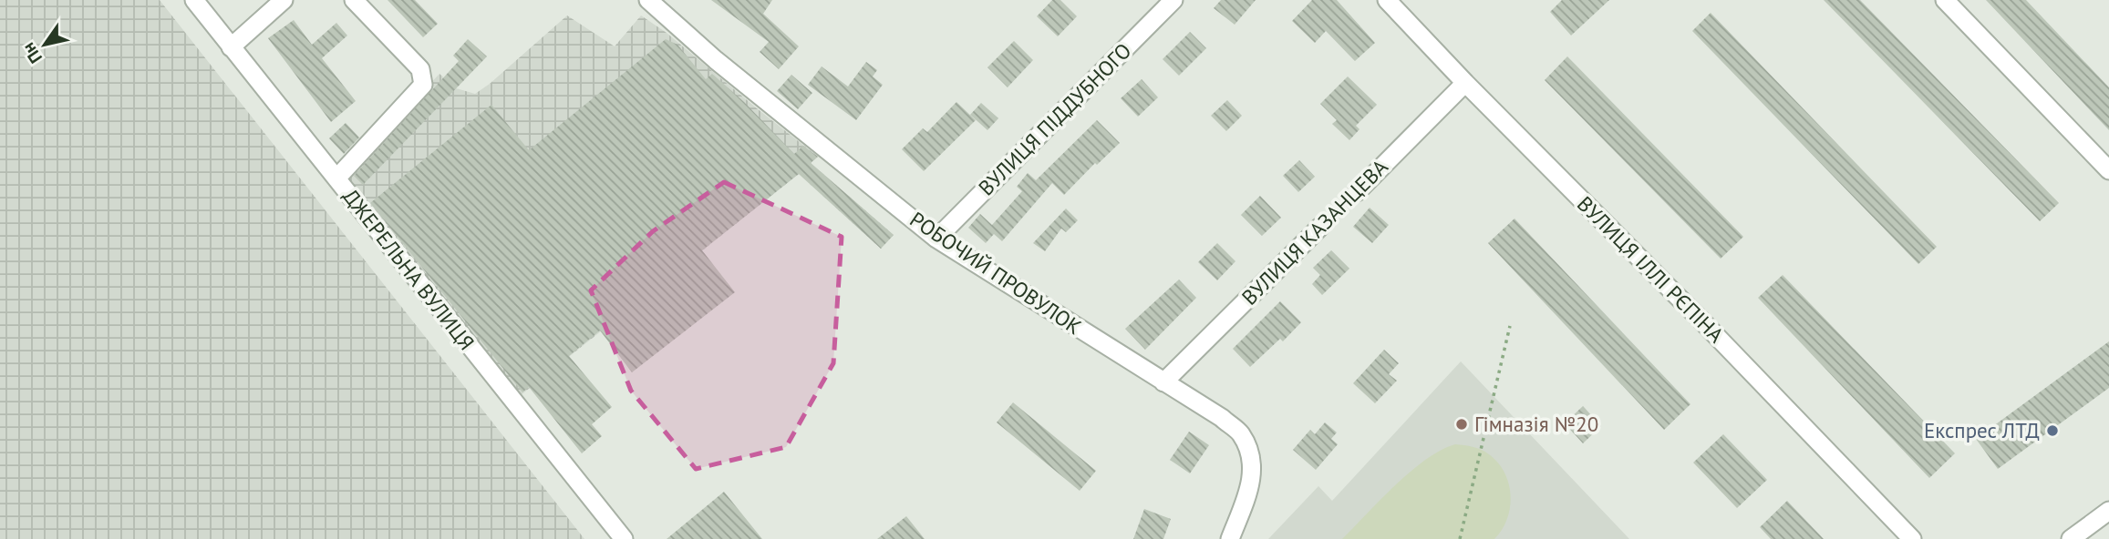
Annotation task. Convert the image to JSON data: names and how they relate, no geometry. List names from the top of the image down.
{
  "streets": {
    "street": [
      "ВУЛИЦЯ ПІДДУБНОГО",
      "ВУЛИЦЯ КАЗАНЦЕВА",
      "ДЖЕРЕЛЬНА ВУЛИЦЯ",
      "ВУЛИЦЯ ІЛЛІ РЄПІНА",
      "РОБОЧИЙ ПРОВУЛОК"
    ]
  },
  "crossings": [
    ["ВУЛИЦЯ ПІДДУБНОГО", "РОБОЧИЙ ПРОВУЛОК"],
    ["ВУЛИЦЯ КАЗАНЦЕВА", "ВУЛИЦЯ ІЛЛІ РЄПІНА"],
    ["ВУЛИЦЯ КАЗАНЦЕВА", "РОБОЧИЙ ПРОВУЛОК"]
  ],
  "places": ["Гімназія №20", "Експрес ЛТД"],
  "north": "bottom left"
}
